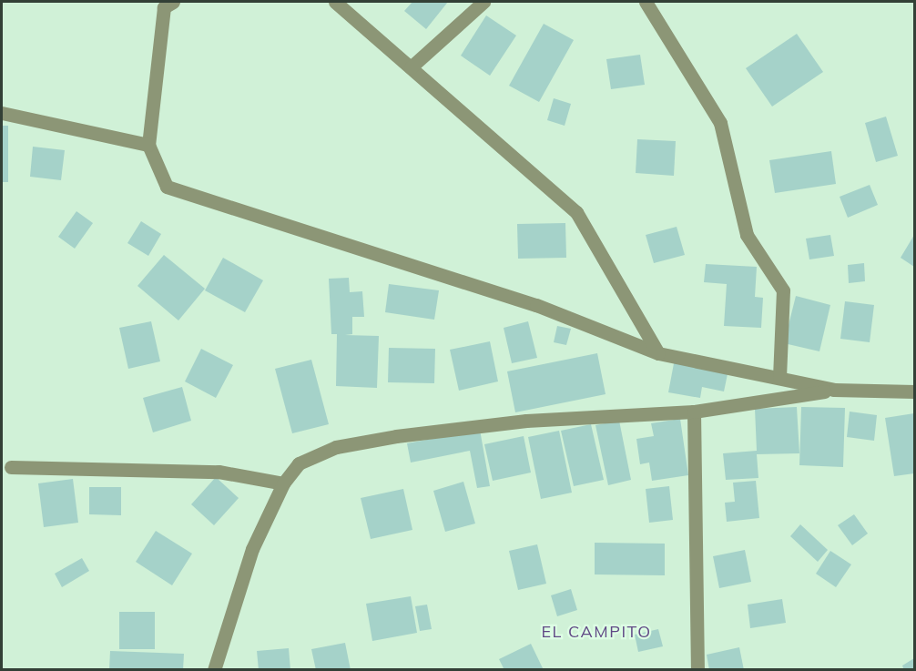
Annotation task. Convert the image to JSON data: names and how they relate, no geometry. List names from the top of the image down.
{
  "districts": ["EL CAMPITO"]
}
